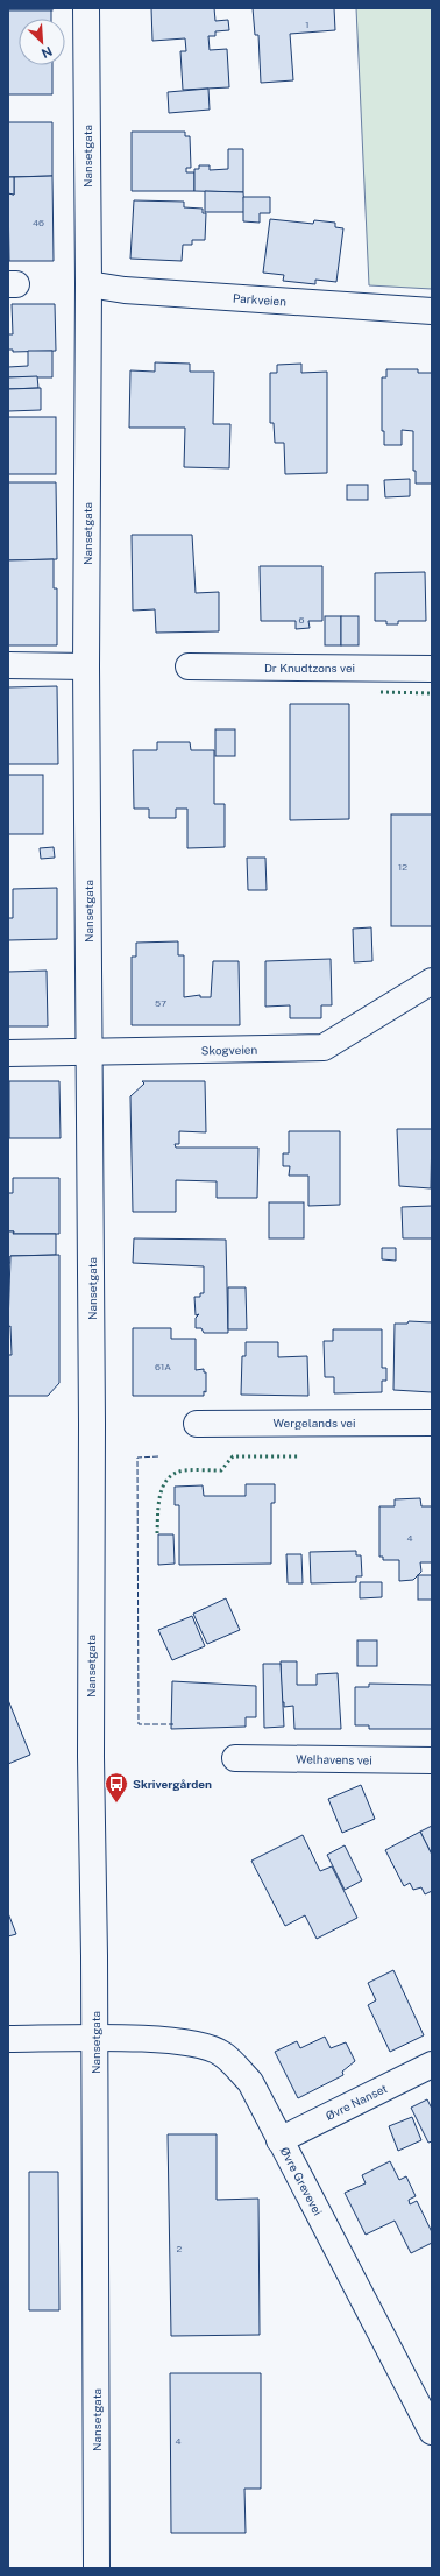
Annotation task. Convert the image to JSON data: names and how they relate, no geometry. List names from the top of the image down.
{
  "streets": {
    "main road": [
      "Nansetgata",
      "Parkveien",
      "Dr Knudtzons vei",
      "Skogveien",
      "Wergelands vei",
      "Welhavens vei",
      "Øvre Nanset",
      "Øvre Grevevei"
    ]
  },
  "crossings": [
    ["Nansetgata", "Parkveien"],
    ["Nansetgata", "Skogveien"],
    ["Nansetgata", "Øvre Grevevei"],
    ["Øvre Nanset", "Øvre Grevevei"]
  ],
  "places": {
    "bus stop": ["Skrivergården"]
  },
  "house_numbers": [
    "1",
    "46",
    "6",
    "12",
    "57",
    "61A",
    "4",
    "2",
    "4"
  ],
  "north": "bottom right"
}
